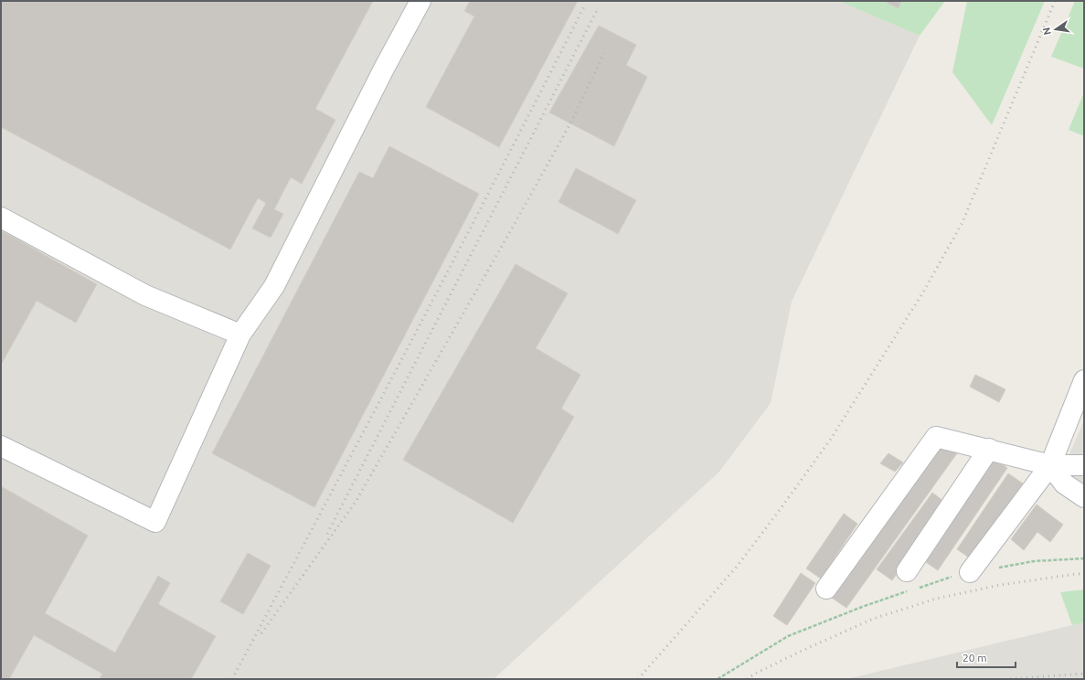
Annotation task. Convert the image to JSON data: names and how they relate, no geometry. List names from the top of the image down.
{
  "scale_bar": "20 m",
  "north": "left"
}
